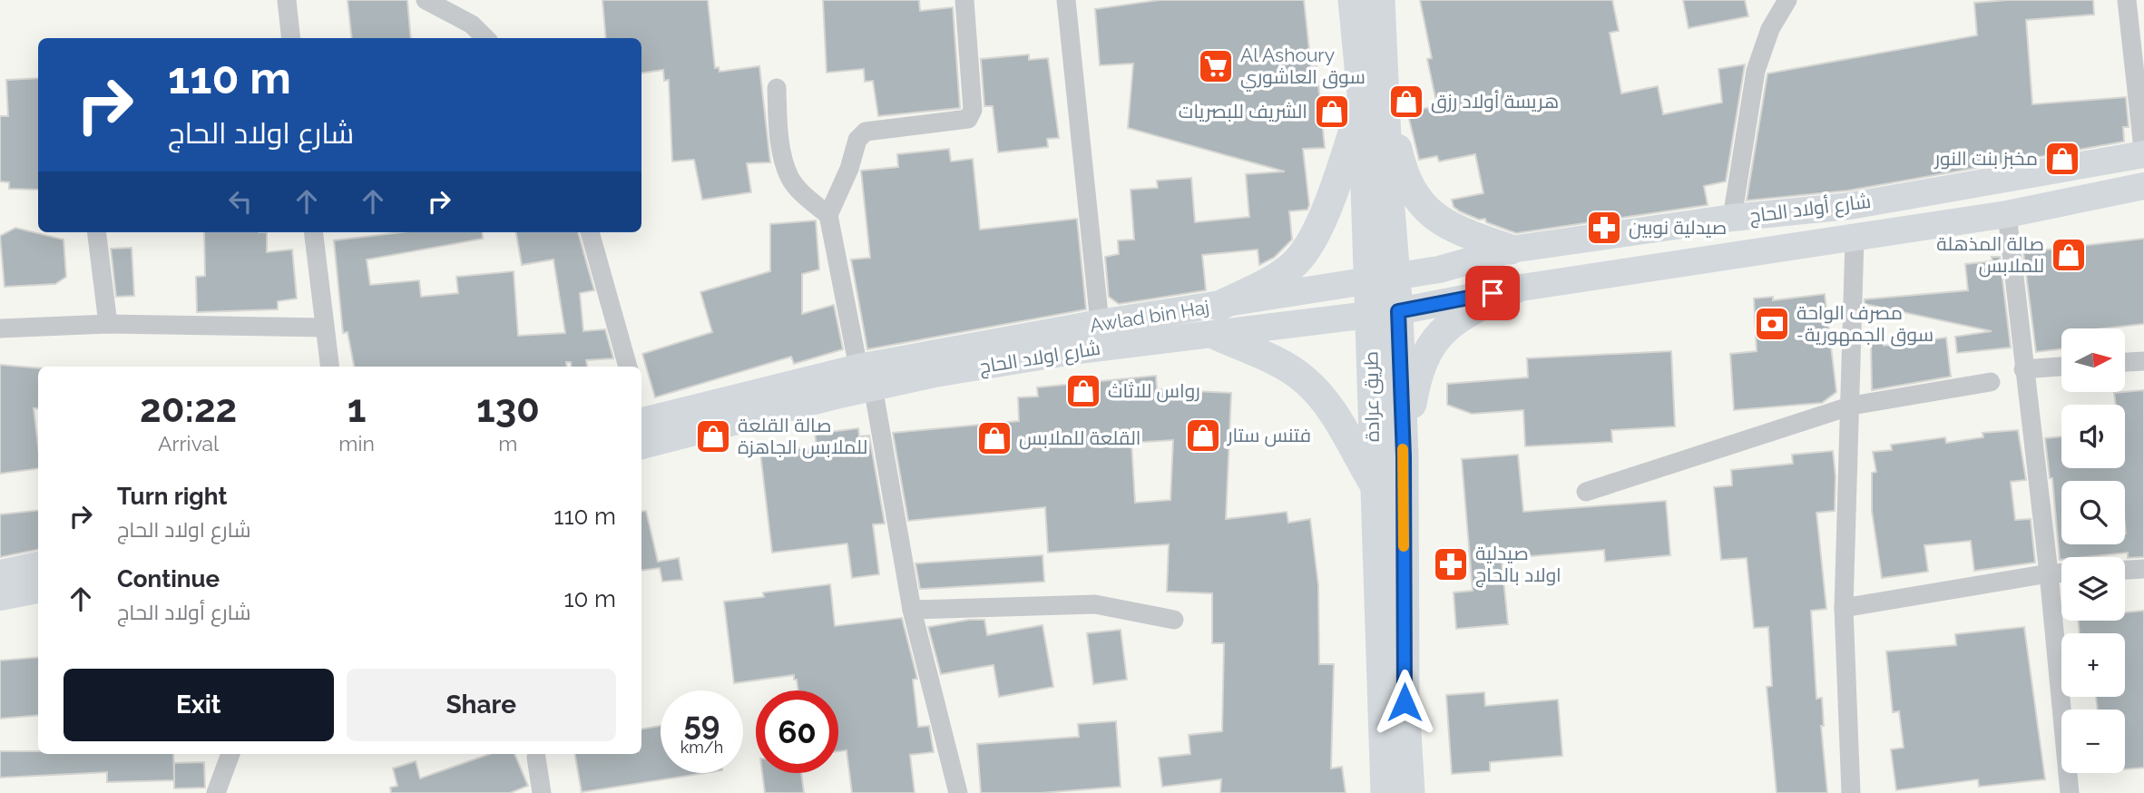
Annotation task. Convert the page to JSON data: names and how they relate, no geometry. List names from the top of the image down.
{
  "streets": {
    "main road": [
      "شارع أولاد الحاج",
      "Awlad bin Haj",
      "شارع اولاد الحاج",
      "طريق عرادة"
    ]
  },
  "crossings": [
    ["شارع أولاد الحاج", "Awlad bin Haj"],
    ["شارع أولاد الحاج", "شارع اولاد الحاج"],
    ["Awlad bin Haj", "شارع اولاد الحاج"],
    ["Awlad bin Haj", "طريق عرادة"],
    ["شارع اولاد الحاج", "طريق عرادة"]
  ],
  "places": {
    "supermarket": ["Al Ashoury سوق العاشوري"],
    "shop": [
      "هريسة أولاد رزق",
      "الشريف للبصريات",
      "مخبز بنت النور",
      "صالة المذهلة للملابس",
      "رواس للاثاث",
      "فتنس ستار",
      "صالة القلعة للملابس الجاهزة",
      "القلعة للملابس"
    ],
    "pharmacy": ["صيدلية نوبين", "صيدلية اولاد بالحاج"],
    "bank": ["مصرف الواحة -سوق الجمهورية"]
  },
  "north": "right",
  "page": {
    "turn": ["110 m", "شارع اولاد الحاج"],
    "map_buttons": ["+", "−"],
    "eta": [
      "20:22",
      "Arrival",
      "1",
      "min",
      "130",
      "m"
    ],
    "list": [
      {
        "name": "Turn right",
        "note": "شارع اولاد الحاج",
        "value": "110 m"
      },
      {
        "name": "Continue",
        "note": "شارع أولاد الحاج",
        "value": "10 m"
      }
    ],
    "buttons": ["Exit", "Share"],
    "speed": "59 km/h",
    "limit": "60"
  }
}
